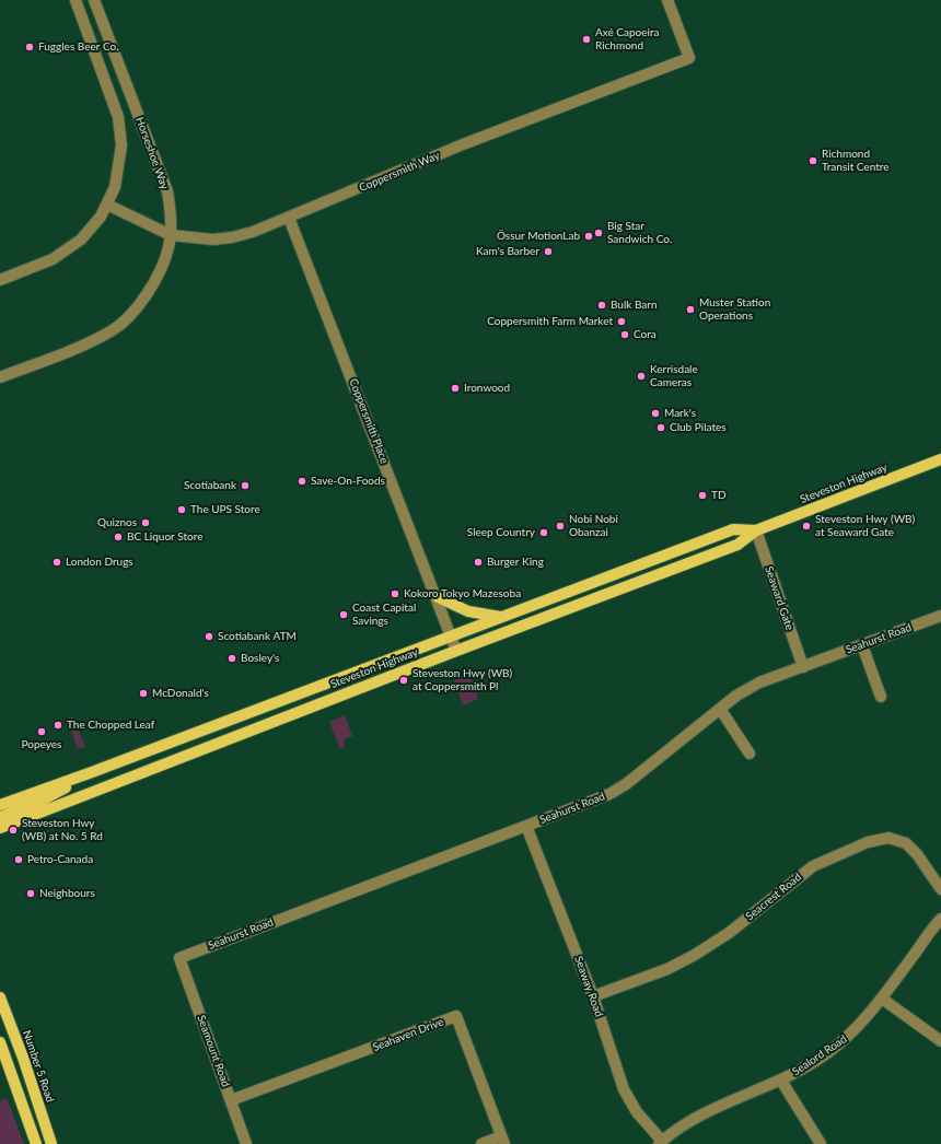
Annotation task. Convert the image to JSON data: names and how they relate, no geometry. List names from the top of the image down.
{
  "streets": {
    "main road": ["Steveston Highway", "Number 5 Road"],
    "street": [
      "Horseshoe Way",
      "Coppersmith Way",
      "Coppersmith Place",
      "Seaward Gate",
      "Seahurst Road",
      "Seacrest Road",
      "Seaway Road",
      "Seahaven Drive",
      "Seamount Road",
      "Sealord Road"
    ]
  },
  "crossings": [
    ["Horseshoe Way", "Coppersmith Way"],
    ["Coppersmith Way", "Coppersmith Place"],
    ["Coppersmith Place", "Steveston Highway"],
    ["Steveston Highway", "Seaward Gate"],
    ["Seaward Gate", "Seahurst Road"],
    ["Seahurst Road", "Seaway Road"],
    ["Seahurst Road", "Seamount Road"],
    ["Seacrest Road", "Seaway Road"],
    ["Seaway Road", "Sealord Road"],
    ["Seahaven Drive", "Seamount Road"]
  ],
  "places": [
    "Axé Capoeira Richmond",
    "Fuggles Beer Co.",
    "Richmond Transit Centre",
    "Big Star Sandwich Co.",
    "Össur MotionLab",
    "Kam's Barber",
    "Bulk Barn",
    "Muster Station Operations",
    "Coppersmith Farm Market",
    "Cora",
    "Kerrisdale Cameras",
    "Ironwood",
    "Mark's",
    "Club Pilates",
    "Save-On-Foods",
    "Scotiabank",
    "TD",
    "The UPS Store",
    "Quiznos",
    "Nobi Nobi Obanzai",
    "Steveston Hwy (WB) at Seaward Gate",
    "Sleep Country",
    "BC Liquor Store",
    "London Drugs",
    "Burger King",
    "Kokoro Tokyo Mazesoba",
    "Coast Capital Savings",
    "Scotiabank ATM",
    "Bosley's",
    "Steveston Hwy (WB) at Coppersmith Pl",
    "McDonald's",
    "The Chopped Leaf",
    "Popeyes",
    "Steveston Hwy (WB) at No. 5 Rd",
    "Petro-Canada",
    "Neighbours"
  ]
}
